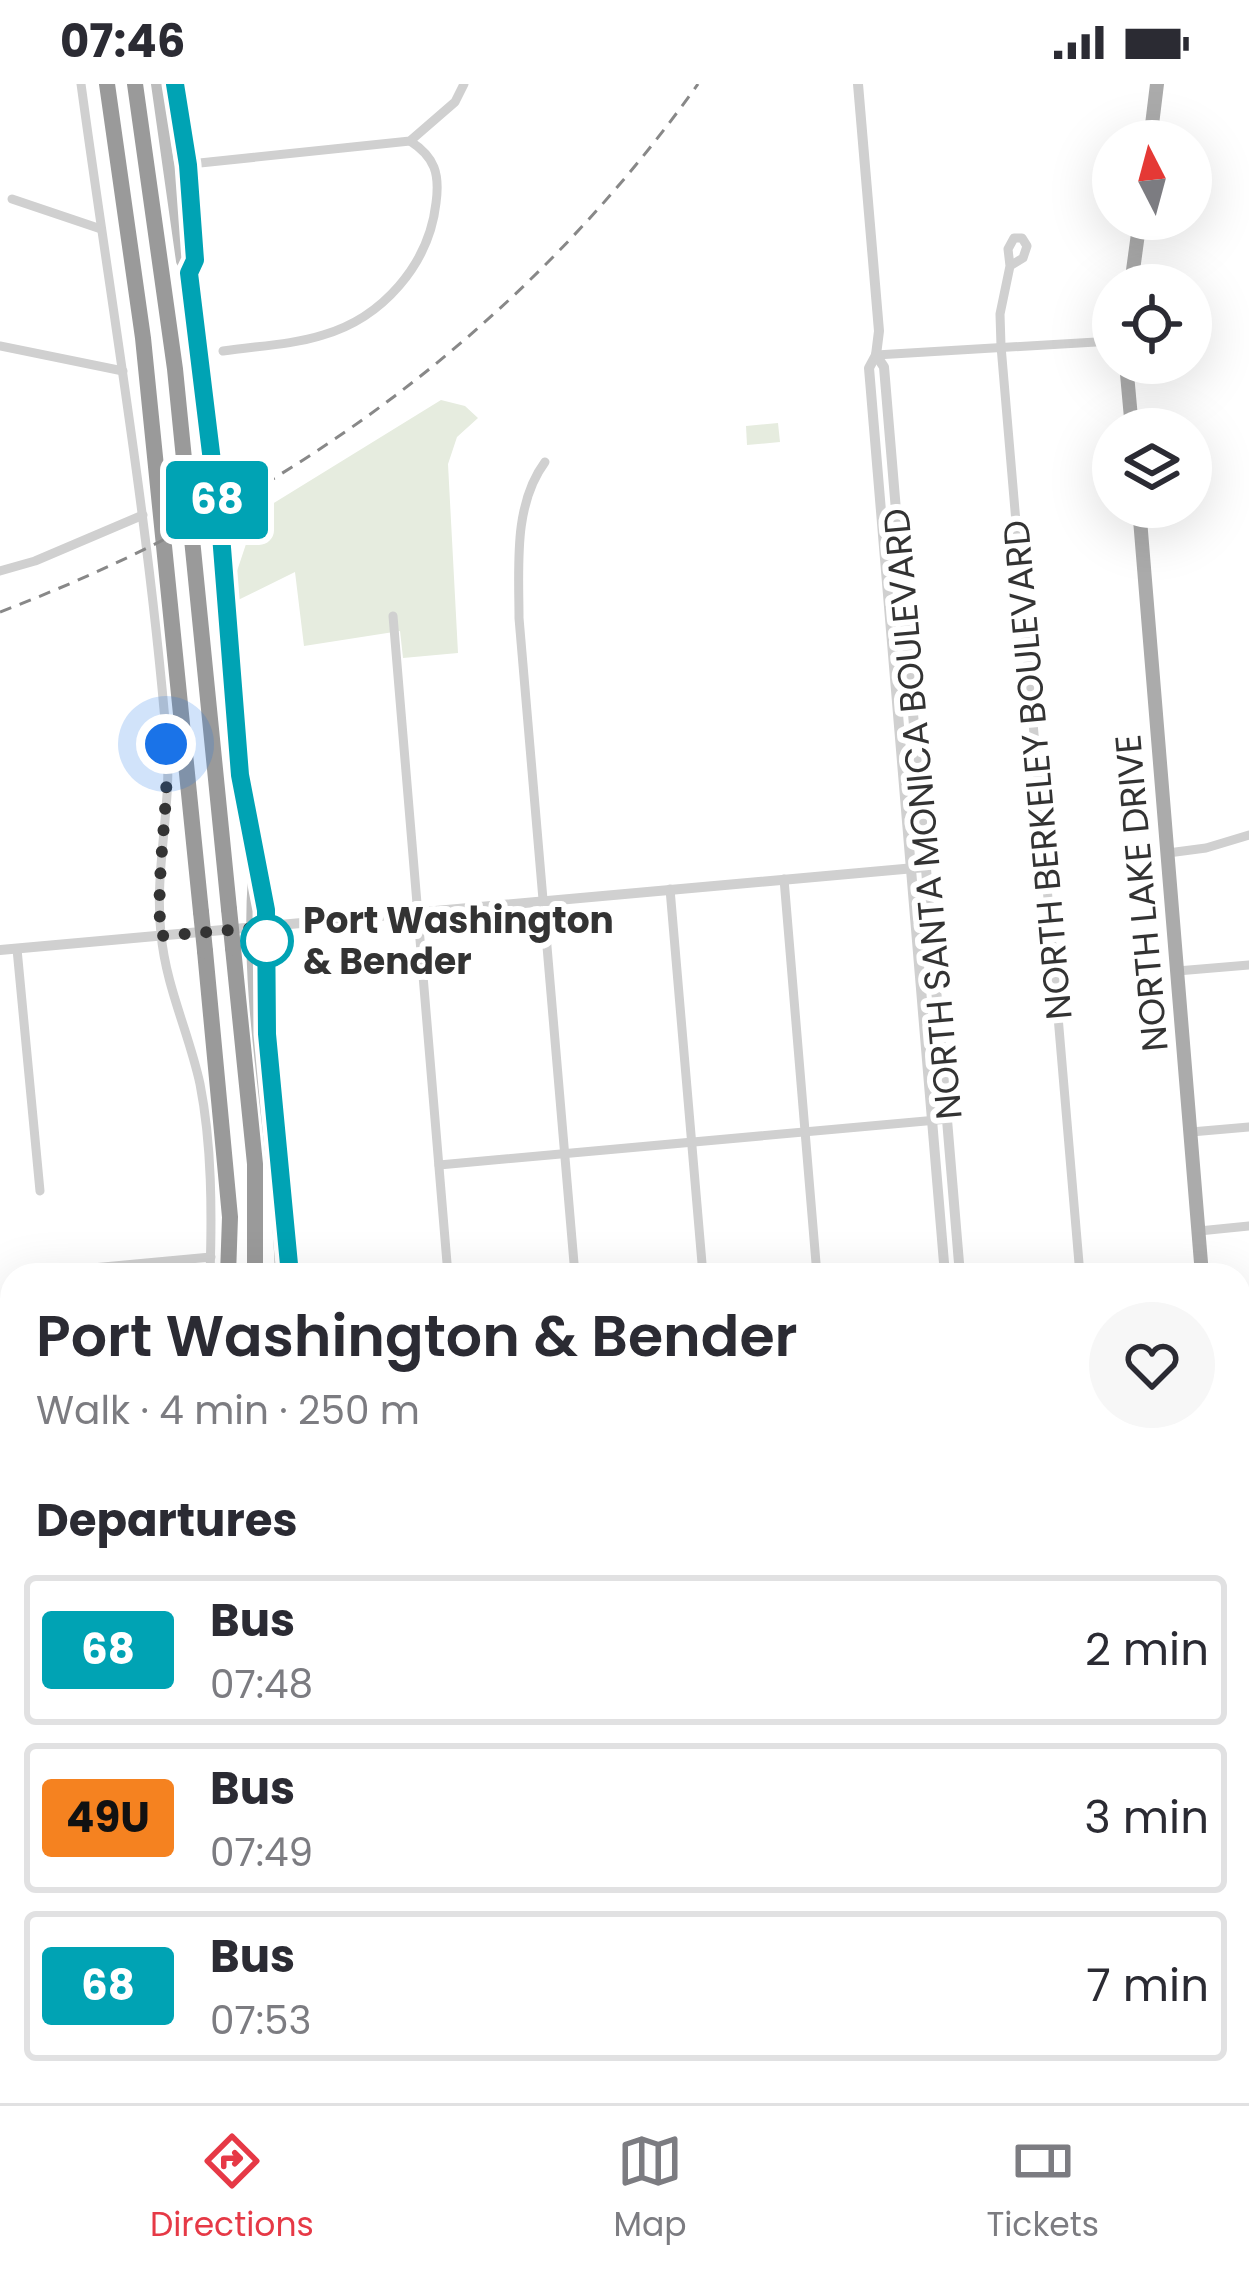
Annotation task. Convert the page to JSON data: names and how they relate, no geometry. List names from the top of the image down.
{
  "streets": {
    "main road": ["NORTH LAKE DRIVE"],
    "street": ["NORTH BERKELEY BOULEVARD", "NORTH SANTA MONICA BOULEVARD"]
  },
  "places": ["Port Washington & Bender"],
  "lines": ["bus line 68"],
  "north": "top",
  "page": {
    "status": "07:46",
    "on_map": "68",
    "heading": [
      ["Port Washington & Bender", "Walk · 4 min · 250 m"],
      "Departures"
    ],
    "list": [
      {
        "mark": "68",
        "name": "Bus",
        "note": "07:48",
        "value": "2 min"
      },
      {
        "mark": "49U",
        "name": "Bus",
        "note": "07:49",
        "value": "3 min"
      },
      {
        "mark": "68",
        "name": "Bus",
        "note": "07:53",
        "value": "7 min"
      }
    ],
    "tabs": ["Directions", "Map", "Tickets"]
  }
}
